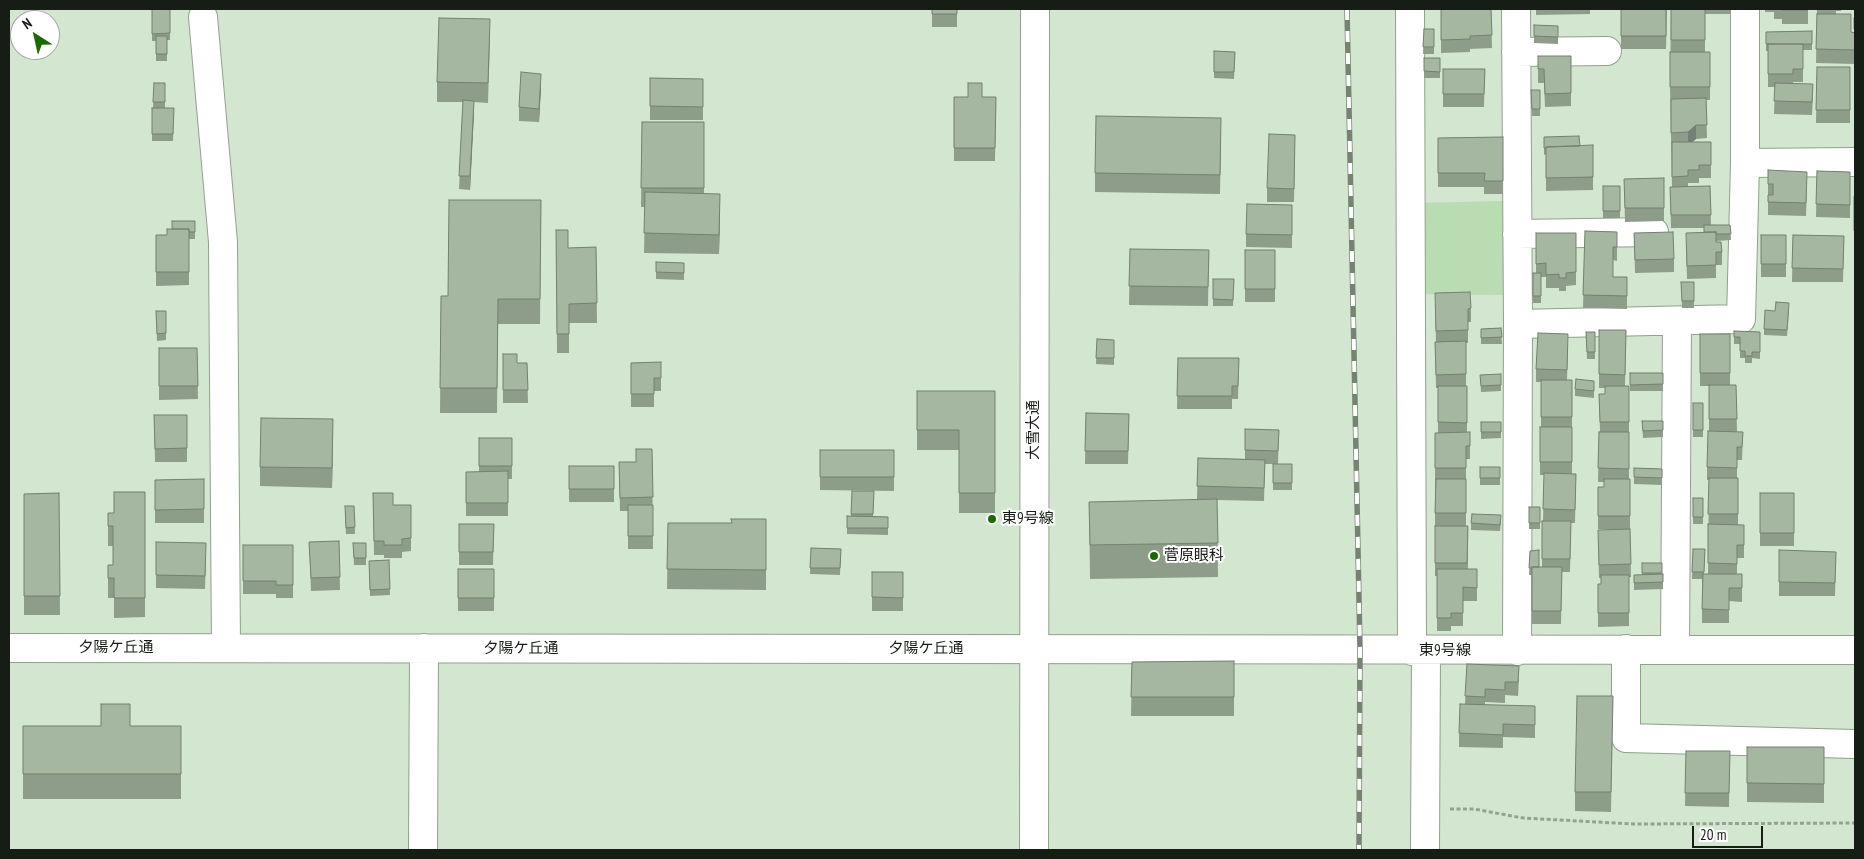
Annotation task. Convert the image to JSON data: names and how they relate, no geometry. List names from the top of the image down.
{
  "streets": {
    "main road": ["大雪大通", "夕陽ケ丘通", "東9号線"]
  },
  "crossings": [
    ["大雪大通", "夕陽ケ丘通"],
    ["大雪大通", "東9号線"],
    ["夕陽ケ丘通", "東9号線"]
  ],
  "places": ["東9号線", "菅原眼科"],
  "scale_bar": "20 m",
  "north": "top left"
}
